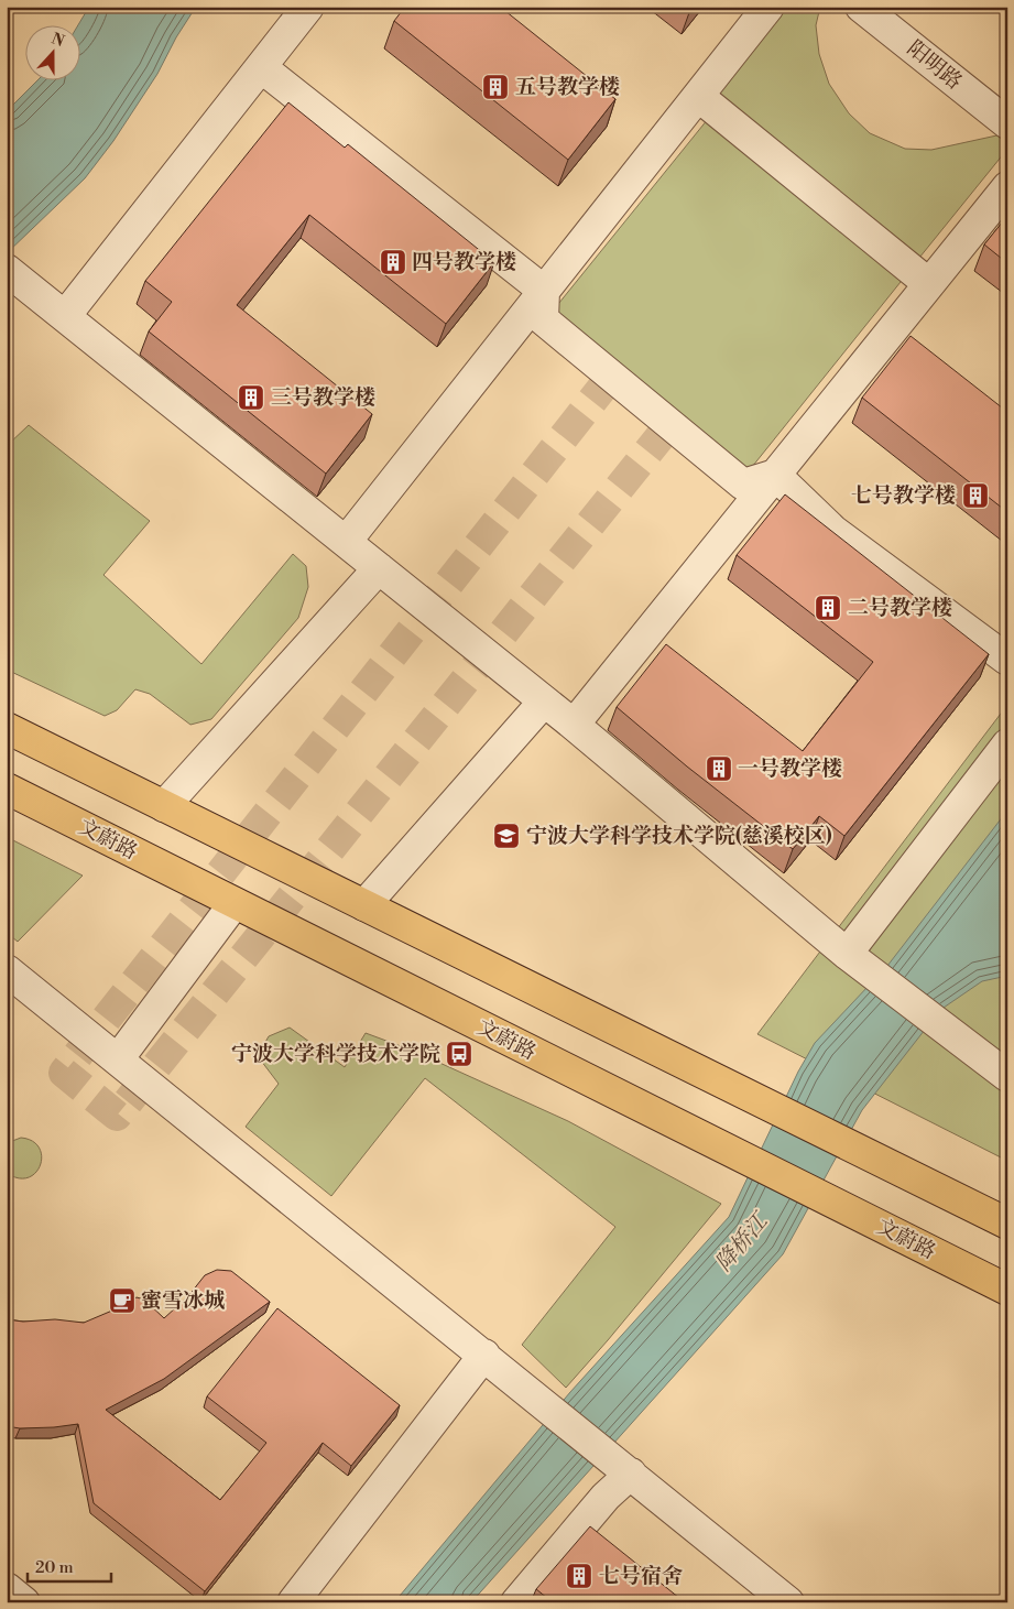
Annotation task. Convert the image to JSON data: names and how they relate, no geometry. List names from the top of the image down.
{
  "streets": {
    "main road": ["文蔚路"],
    "street": ["阳明路"]
  },
  "water": ["降桥江"],
  "places": {
    "building": [
      "五号教学楼",
      "四号教学楼",
      "三号教学楼",
      "七号教学楼",
      "二号教学楼",
      "一号教学楼",
      "七号宿舍"
    ],
    "school or university": ["宁波大学科学技术学院(慈溪校区)"],
    "bus stop": ["宁波大学科学技术学院"],
    "cafe": ["蜜雪冰城"]
  },
  "scale_bar": "20 m",
  "north": "top"
}
